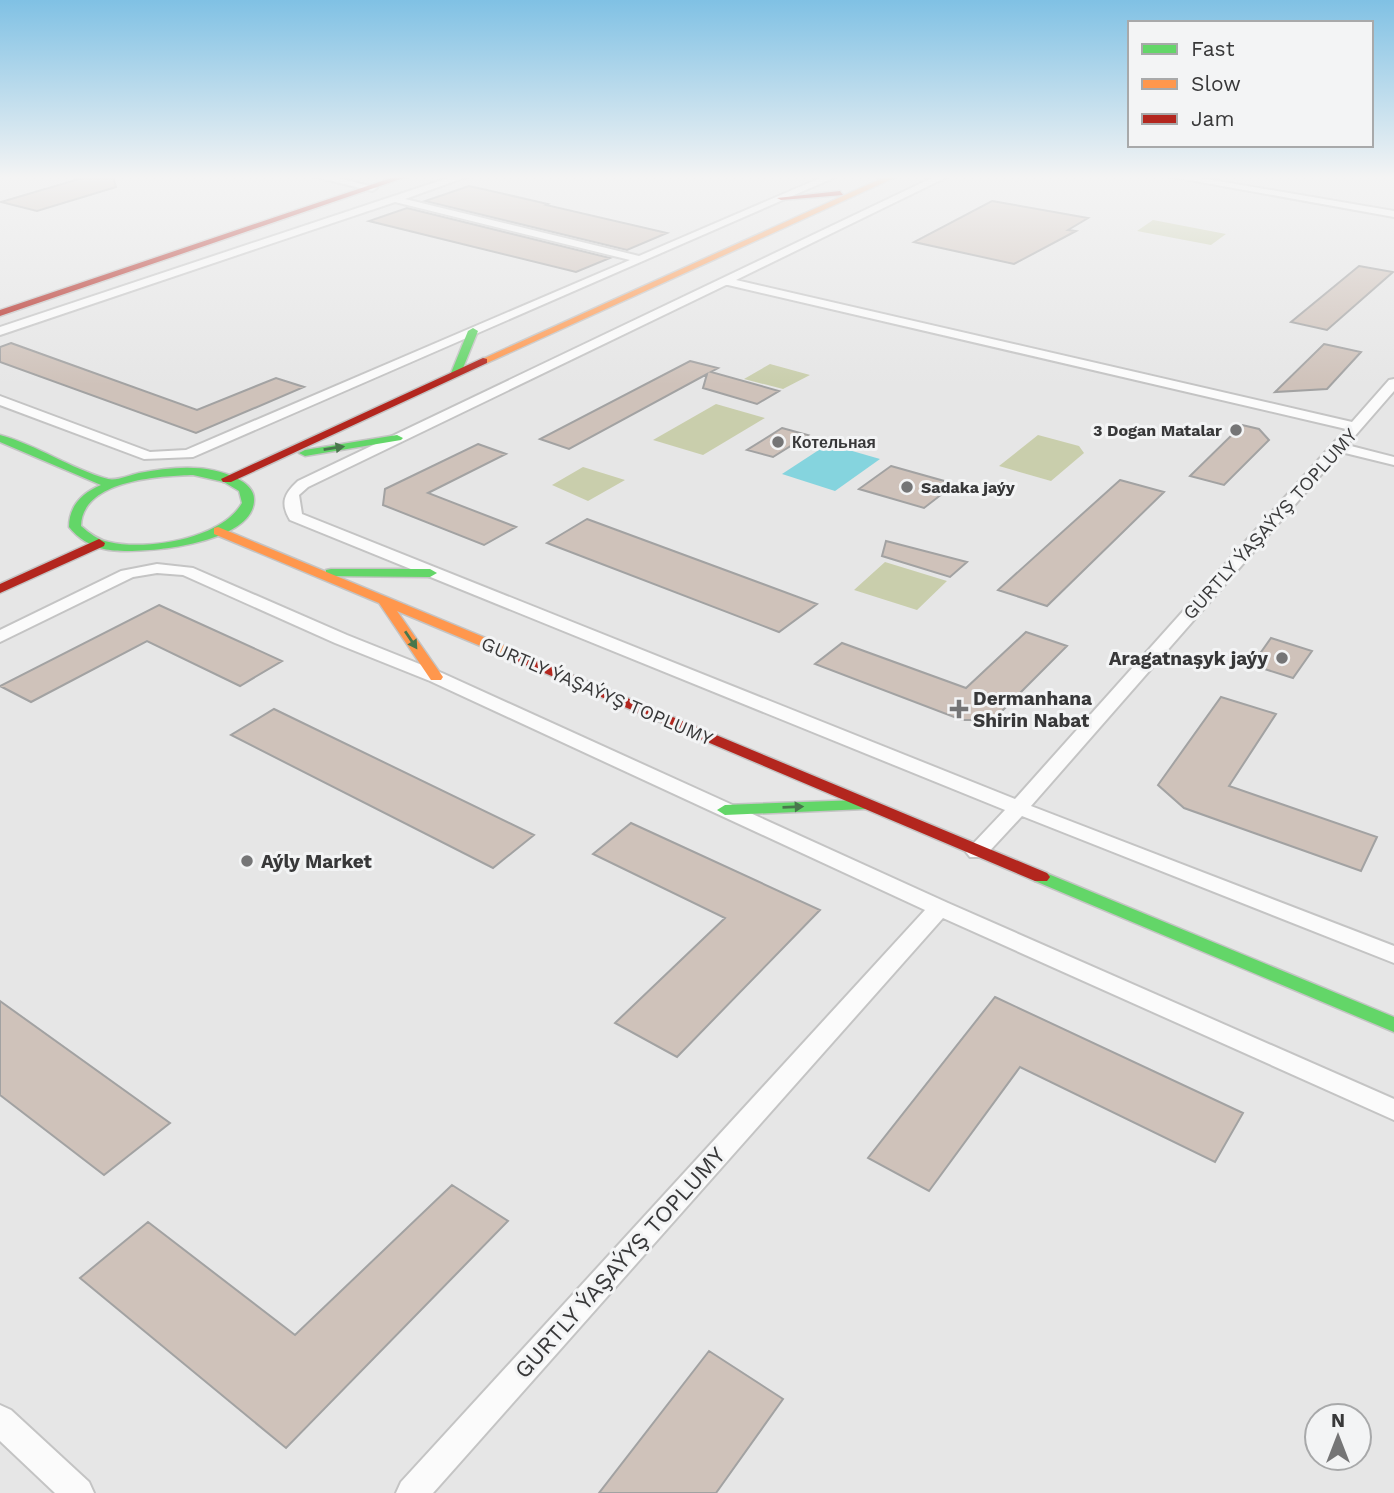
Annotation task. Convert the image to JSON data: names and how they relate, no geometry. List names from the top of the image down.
{
  "streets": {
    "street": ["GURTLY ÝAŞAÝYŞ TOPLUMY"]
  },
  "places": {
    "other": [
      "3 Dogan Matalar",
      "Котельная",
      "Sadaka jaýy",
      "Aragatnaşyk jaýy",
      "Aýly Market"
    ],
    "health": ["Dermanhana Shirin Nabat"]
  },
  "legend": ["Fast", "Slow", "Jam"],
  "north": "top"
}
